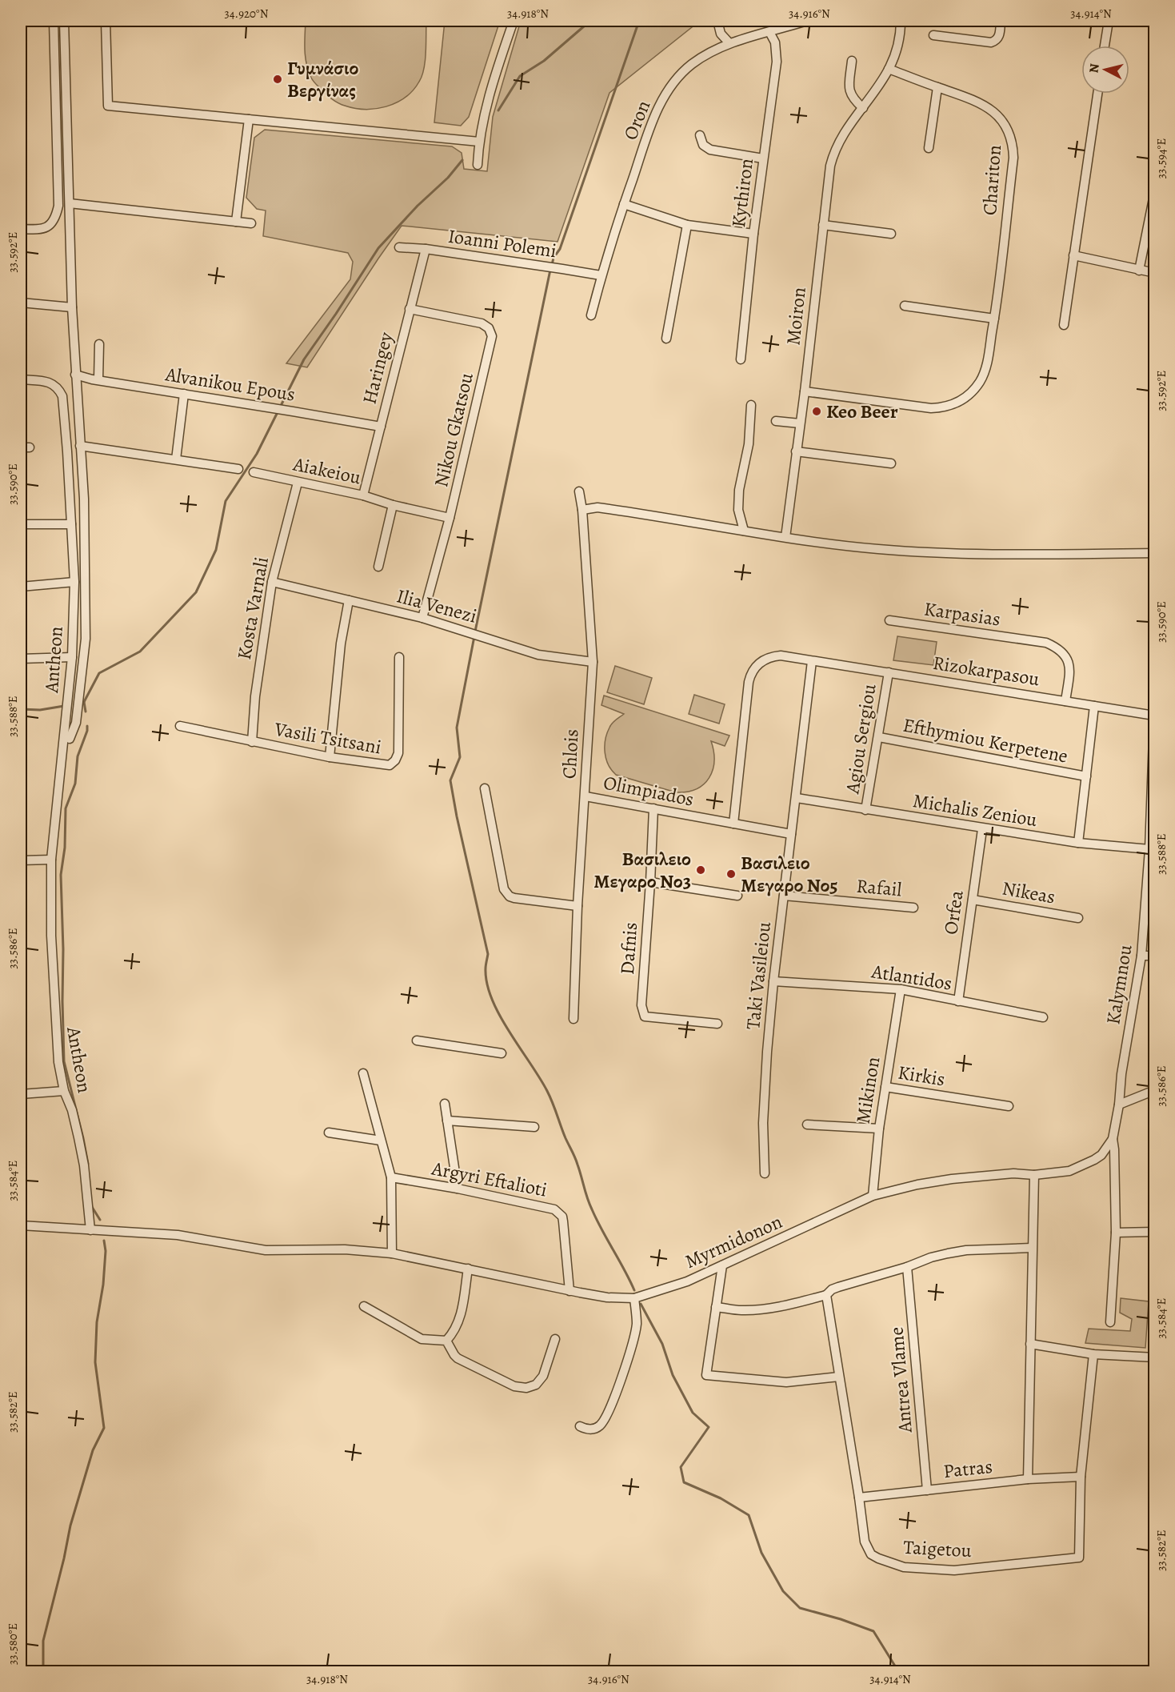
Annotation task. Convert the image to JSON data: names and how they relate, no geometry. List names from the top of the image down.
{
  "streets": {
    "street": [
      "Oron",
      "Chariton",
      "Kythiron",
      "Ioanni Polemi",
      "Moiron",
      "Haringey",
      "Alvanikou Epous",
      "Nikou Gkatsou",
      "Aiakeiou",
      "Ilia Venezi",
      "Kosta Varnali",
      "Karpasias",
      "Antheon",
      "Rizokarpasou",
      "Vasili Tsitsani",
      "Agiou Sergiou",
      "Efthymiou Kerpetene",
      "Chlois",
      "Olimpiados",
      "Michalis Zeniou",
      "Rafail",
      "Nikeas",
      "Orfea",
      "Dafnis",
      "Taki Vasileiou",
      "Atlantidos",
      "Kalymnou",
      "Kirkis",
      "Mikinon",
      "Argyri Eftalioti",
      "Myrmidonon",
      "Antrea Vlame",
      "Patras",
      "Taigetou"
    ]
  },
  "crossings": [
    ["Oron", "Kythiron"],
    ["Oron", "Ioanni Polemi"],
    ["Chariton", "Moiron"],
    ["Ioanni Polemi", "Haringey"],
    ["Haringey", "Alvanikou Epous"],
    ["Haringey", "Nikou Gkatsou"],
    ["Haringey", "Aiakeiou"],
    ["Nikou Gkatsou", "Aiakeiou"],
    ["Nikou Gkatsou", "Ilia Venezi"],
    ["Aiakeiou", "Kosta Varnali"],
    ["Ilia Venezi", "Kosta Varnali"],
    ["Ilia Venezi", "Chlois"],
    ["Kosta Varnali", "Vasili Tsitsani"],
    ["Karpasias", "Rizokarpasou"],
    ["Antheon", "Myrmidonon"],
    ["Rizokarpasou", "Agiou Sergiou"],
    ["Rizokarpasou", "Olimpiados"],
    ["Rizokarpasou", "Taki Vasileiou"],
    ["Rizokarpasou", "Kalymnou"],
    ["Agiou Sergiou", "Efthymiou Kerpetene"],
    ["Agiou Sergiou", "Michalis Zeniou"],
    ["Chlois", "Olimpiados"],
    ["Olimpiados", "Dafnis"],
    ["Olimpiados", "Taki Vasileiou"],
    ["Michalis Zeniou", "Orfea"],
    ["Michalis Zeniou", "Taki Vasileiou"],
    ["Michalis Zeniou", "Kalymnou"],
    ["Rafail", "Taki Vasileiou"],
    ["Nikeas", "Orfea"],
    ["Orfea", "Atlantidos"],
    ["Taki Vasileiou", "Atlantidos"],
    ["Atlantidos", "Mikinon"],
    ["Kalymnou", "Myrmidonon"],
    ["Kirkis", "Mikinon"],
    ["Mikinon", "Myrmidonon"],
    ["Argyri Eftalioti", "Myrmidonon"],
    ["Antrea Vlame", "Patras"],
    ["Patras", "Taigetou"]
  ],
  "places": [
    "Γυμνάσιο Βεργίνας",
    "Keo Beer",
    "Βασιλειο Μεγαρο Νο3",
    "Βασιλειο Μεγαρο Νο5"
  ],
  "north": "left",
  "coordinates": [
    "34.920°N",
    "34.918°N",
    "34.916°N",
    "34.914°N",
    "33.594°E",
    "33.592°E",
    "33.590°E",
    "33.588°E",
    "33.586°E",
    "33.584°E",
    "33.582°E",
    "33.580°E"
  ]
}
